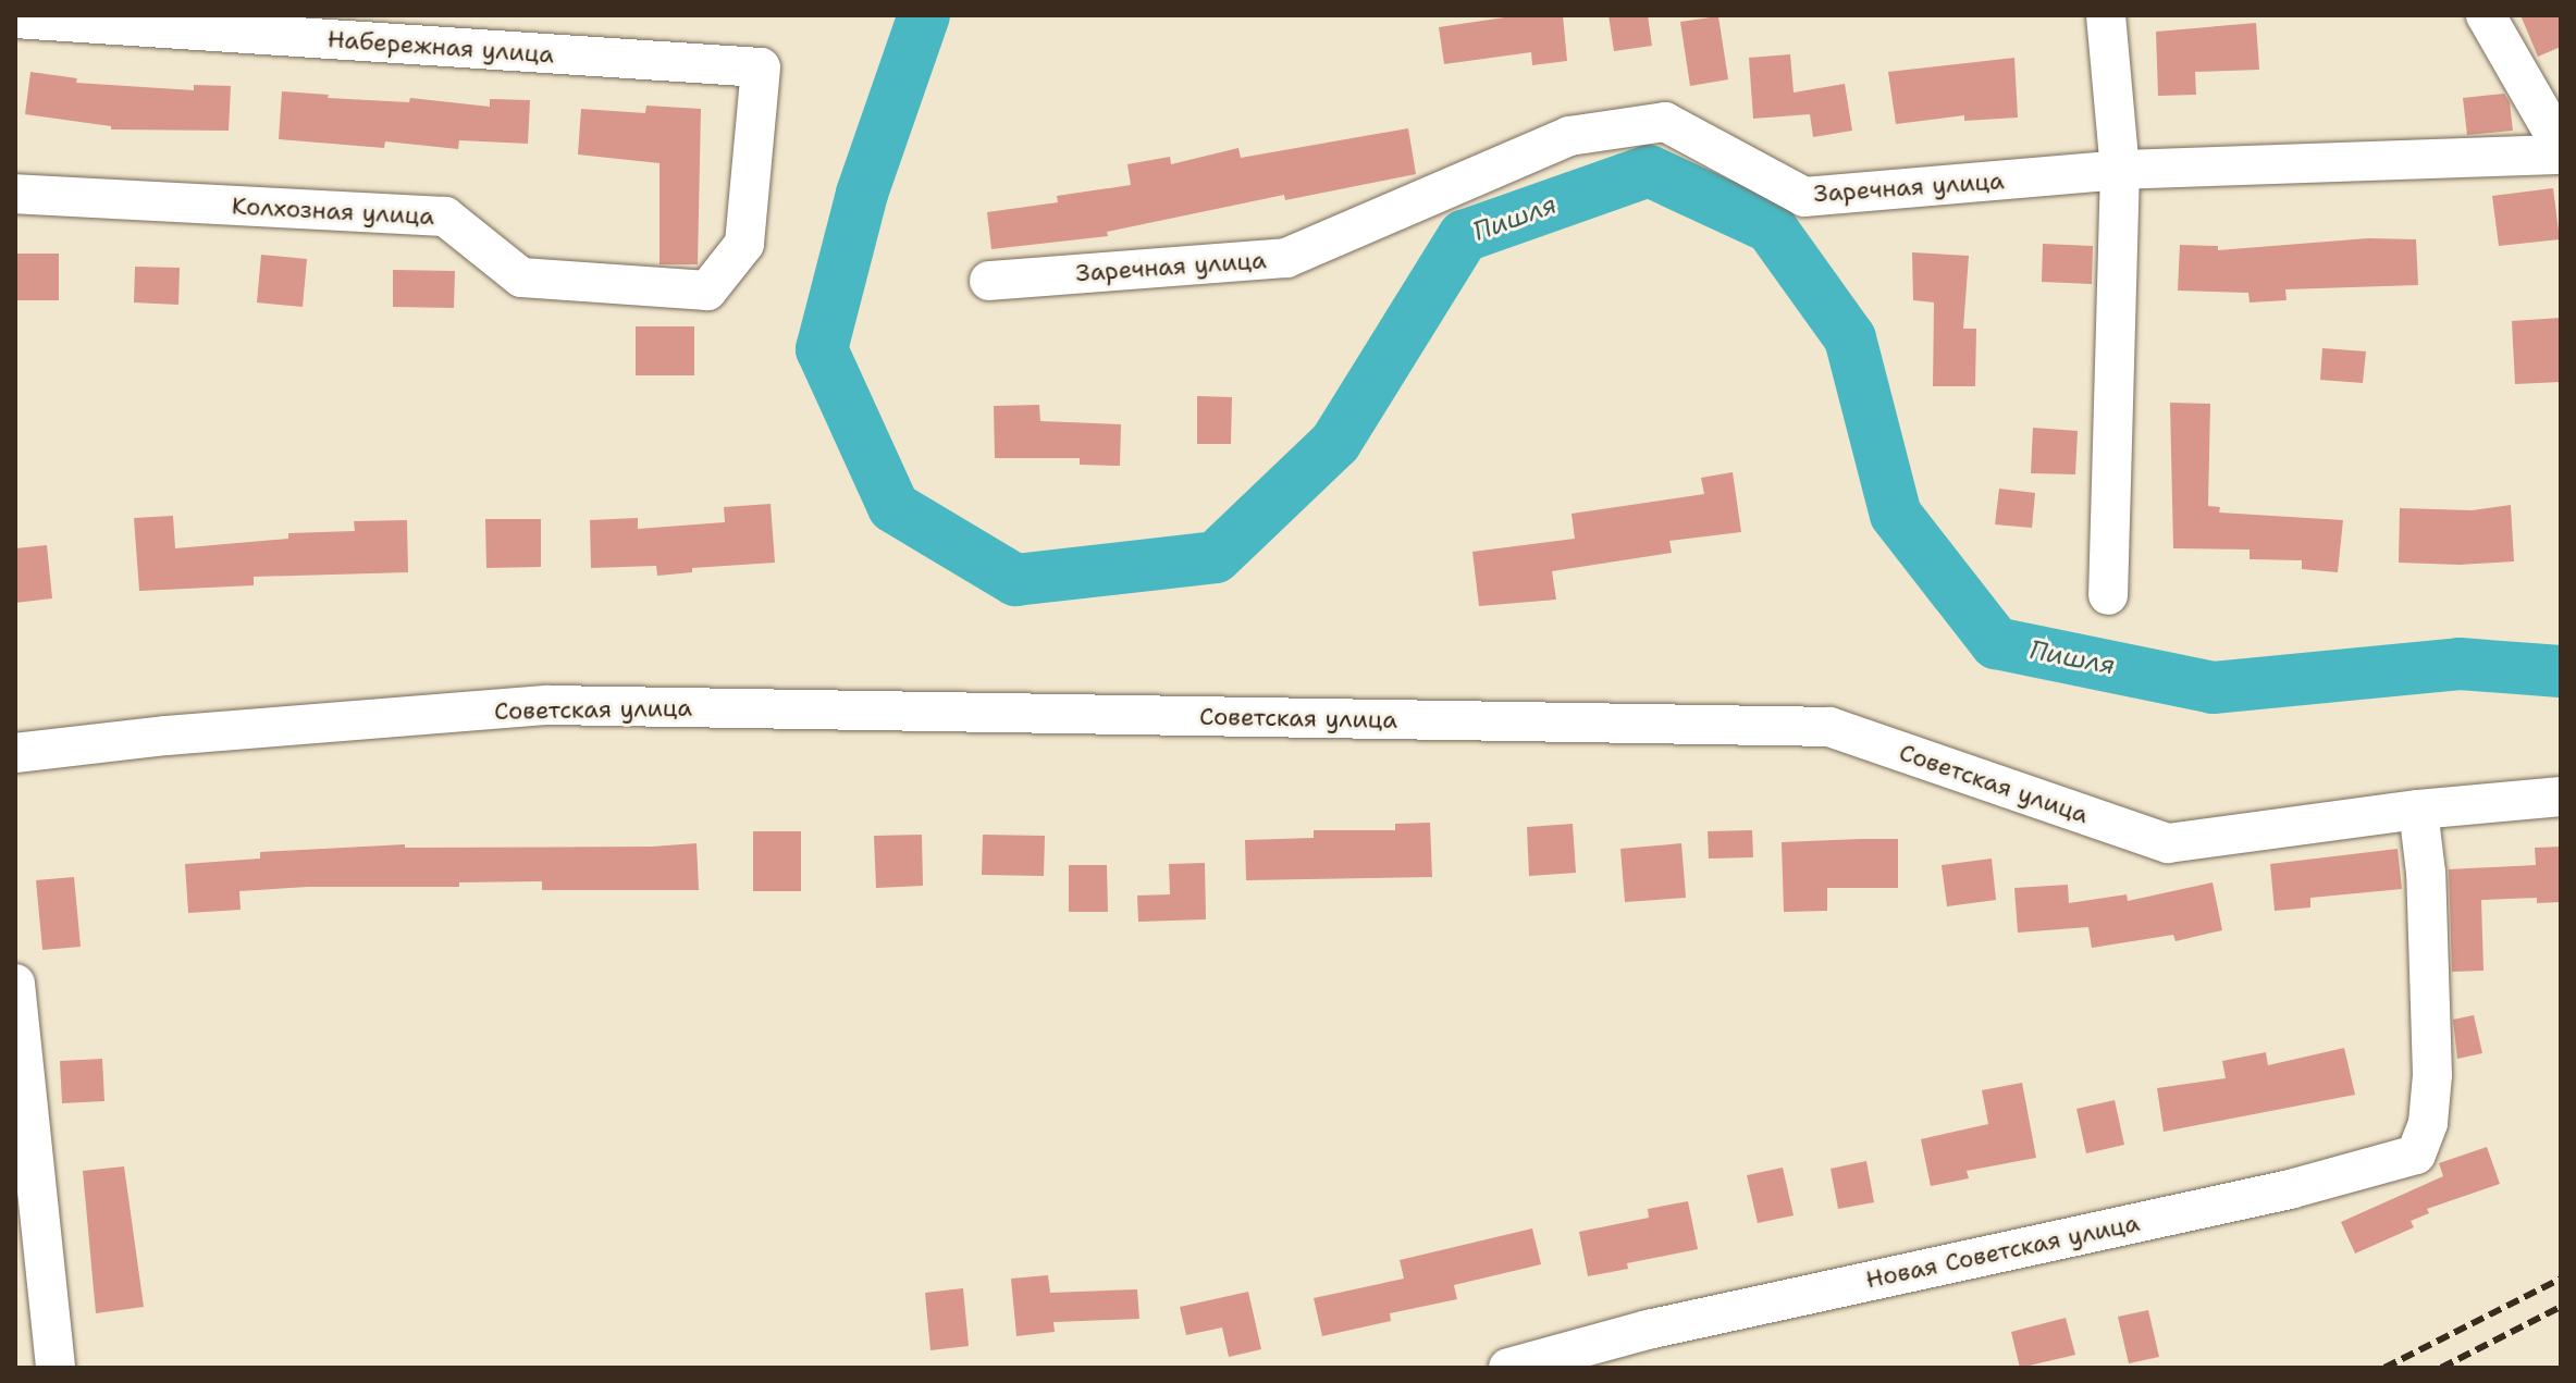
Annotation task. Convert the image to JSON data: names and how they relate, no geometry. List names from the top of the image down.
{
  "streets": {
    "street": [
      "Набережная улица",
      "Заречная улица",
      "Колхозная улица",
      "Советская улица",
      "Новая Советская улица"
    ]
  },
  "crossings": [
    ["Набережная улица", "Колхозная улица"],
    ["Советская улица", "Новая Советская улица"]
  ],
  "water": ["Пишля"]
}
